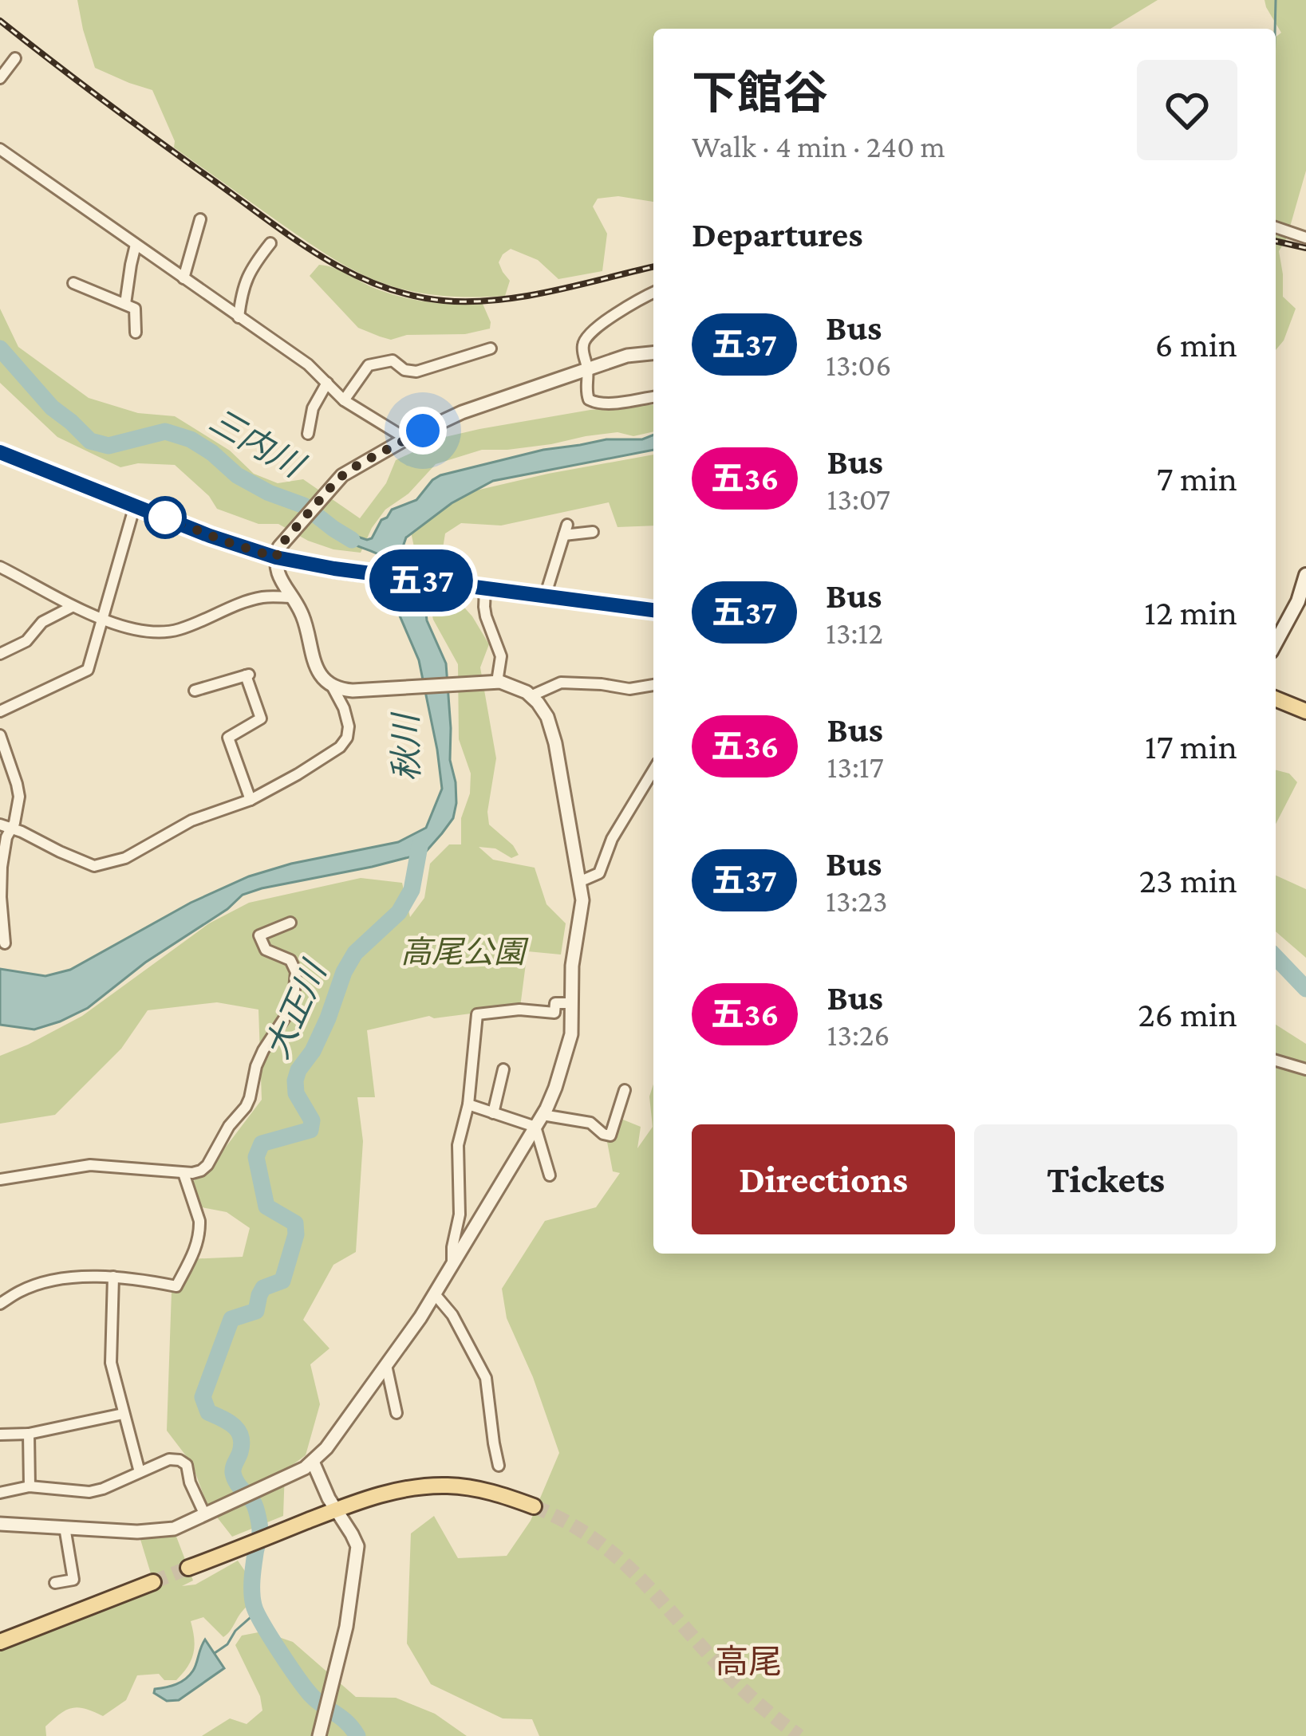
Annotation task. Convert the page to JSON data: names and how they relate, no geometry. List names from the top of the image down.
{
  "districts": ["高尾"],
  "water": ["三内川", "秋川", "大正川"],
  "parks": ["高尾公園"],
  "lines": ["bus line 五37"],
  "page": {
    "on_map": "五37",
    "heading": [
      ["下館谷", "Walk · 4 min · 240 m"],
      "Departures"
    ],
    "list": [
      {
        "mark": "五37",
        "name": "Bus",
        "note": "13:06",
        "value": "6 min"
      },
      {
        "mark": "五36",
        "name": "Bus",
        "note": "13:07",
        "value": "7 min"
      },
      {
        "mark": "五37",
        "name": "Bus",
        "note": "13:12",
        "value": "12 min"
      },
      {
        "mark": "五36",
        "name": "Bus",
        "note": "13:17",
        "value": "17 min"
      },
      {
        "mark": "五37",
        "name": "Bus",
        "note": "13:23",
        "value": "23 min"
      },
      {
        "mark": "五36",
        "name": "Bus",
        "note": "13:26",
        "value": "26 min"
      }
    ],
    "buttons": ["Directions", "Tickets"]
  }
}
